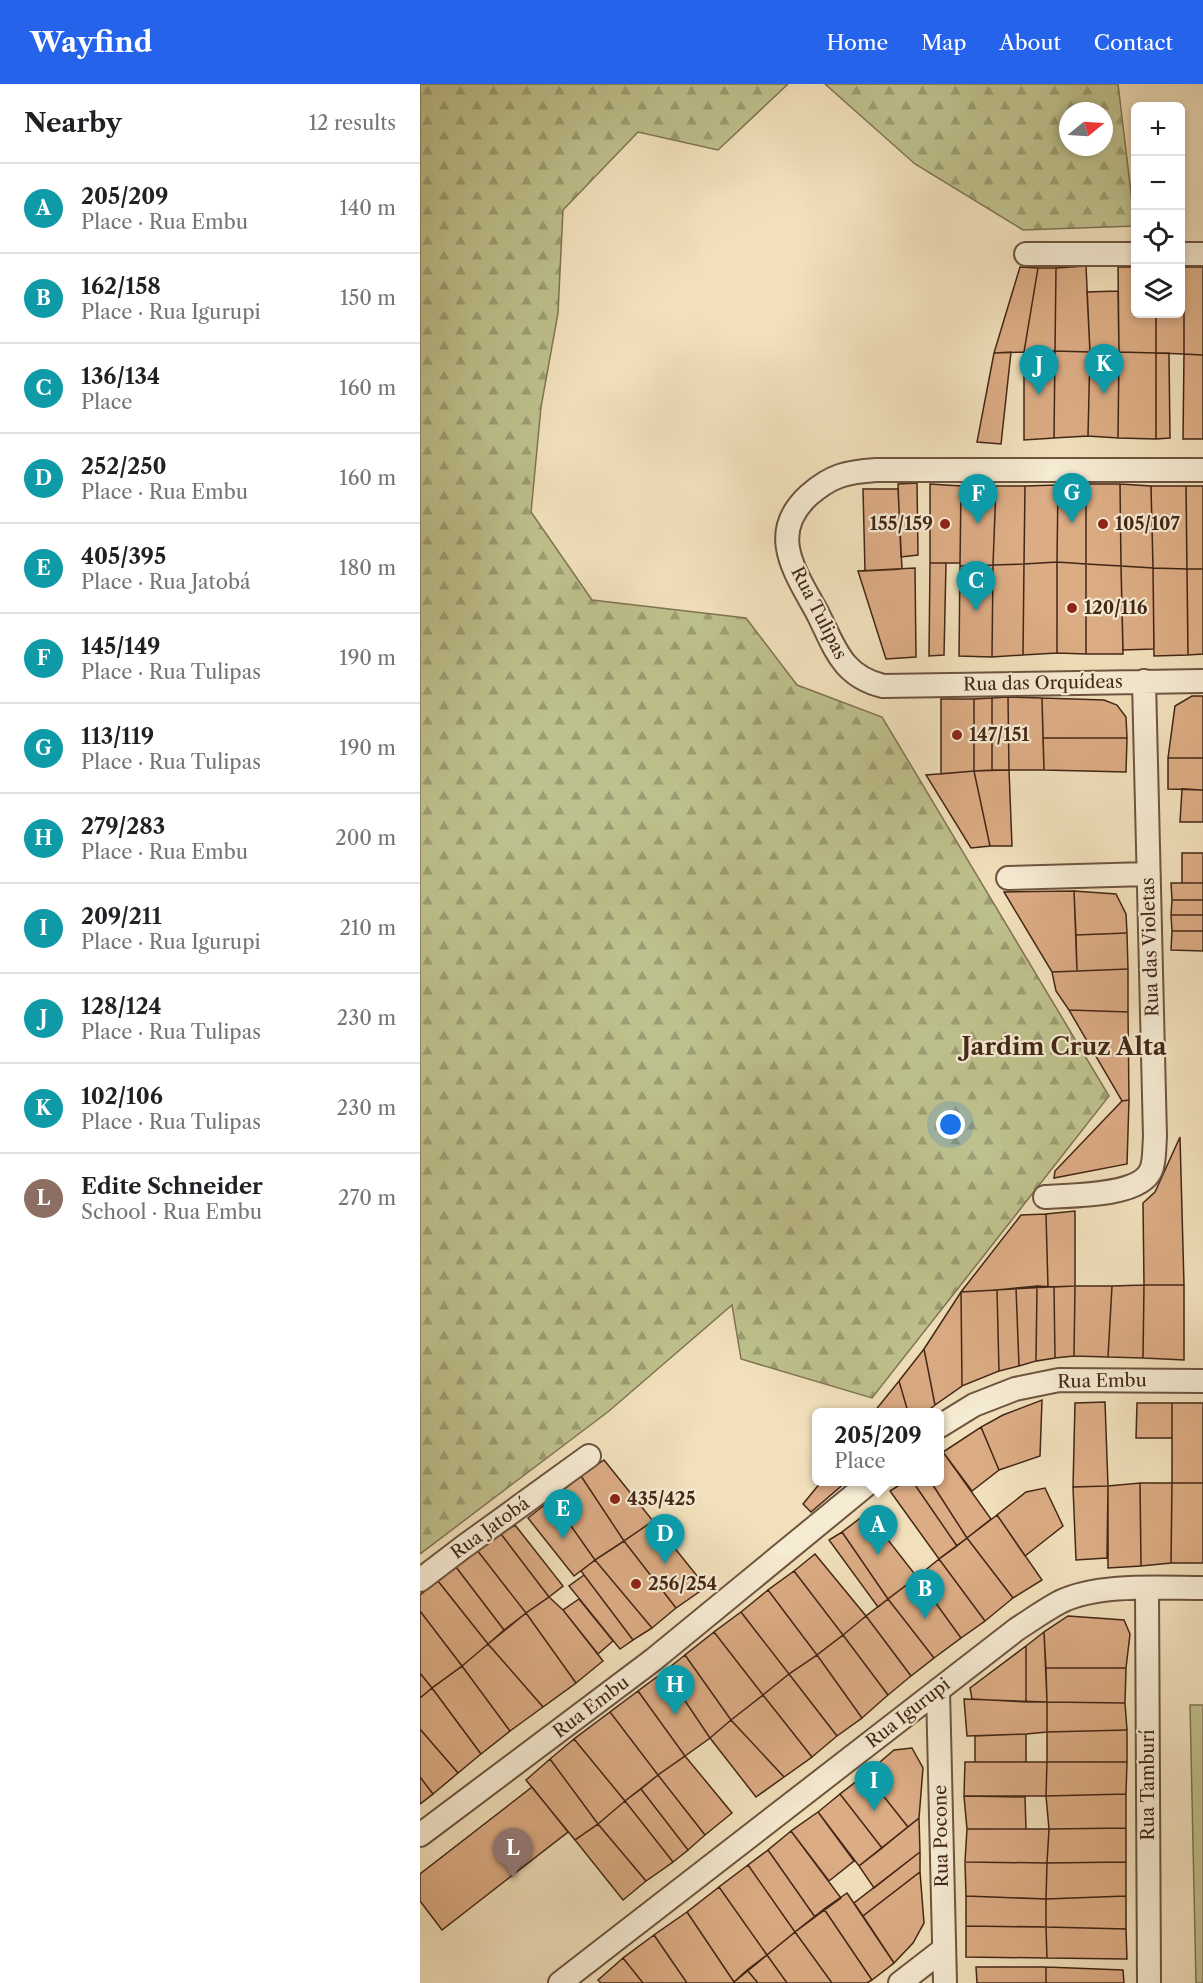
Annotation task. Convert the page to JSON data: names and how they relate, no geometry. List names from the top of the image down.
{
  "streets": {
    "street": [
      "Rua Tulipas",
      "Rua das Orquídeas",
      "Rua das Violetas",
      "Rua Embu",
      "Rua Jatobá",
      "Rua Igurupi",
      "Rua Tamburí",
      "Rua Pocone"
    ]
  },
  "crossings": [
    ["Rua Tulipas", "Rua das Orquídeas"],
    ["Rua das Orquídeas", "Rua das Violetas"],
    ["Rua Igurupi", "Rua Tamburí"],
    ["Rua Igurupi", "Rua Pocone"]
  ],
  "districts": ["Jardim Cruz Alta"],
  "places": [
    "155/159",
    "105/107",
    "120/116",
    "147/151",
    "435/425",
    "256/254"
  ],
  "north": "right",
  "page": {
    "header": "Wayfind",
    "nav": [
      "Home",
      "Map",
      "About",
      "Contact"
    ],
    "heading": ["Nearby", "12 results"],
    "map_buttons": ["+", "−"],
    "list": [
      {
        "mark": "A",
        "name": "205/209",
        "note": "Place · Rua Embu",
        "value": "140 m"
      },
      {
        "mark": "B",
        "name": "162/158",
        "note": "Place · Rua Igurupi",
        "value": "150 m"
      },
      {
        "mark": "C",
        "name": "136/134",
        "note": "Place",
        "value": "160 m"
      },
      {
        "mark": "D",
        "name": "252/250",
        "note": "Place · Rua Embu",
        "value": "160 m"
      },
      {
        "mark": "E",
        "name": "405/395",
        "note": "Place · Rua Jatobá",
        "value": "180 m"
      },
      {
        "mark": "F",
        "name": "145/149",
        "note": "Place · Rua Tulipas",
        "value": "190 m"
      },
      {
        "mark": "G",
        "name": "113/119",
        "note": "Place · Rua Tulipas",
        "value": "190 m"
      },
      {
        "mark": "H",
        "name": "279/283",
        "note": "Place · Rua Embu",
        "value": "200 m"
      },
      {
        "mark": "I",
        "name": "209/211",
        "note": "Place · Rua Igurupi",
        "value": "210 m"
      },
      {
        "mark": "J",
        "name": "128/124",
        "note": "Place · Rua Tulipas",
        "value": "230 m"
      },
      {
        "mark": "K",
        "name": "102/106",
        "note": "Place · Rua Tulipas",
        "value": "230 m"
      },
      {
        "mark": "L",
        "name": "Edite Schneider",
        "note": "School · Rua Embu",
        "value": "270 m"
      }
    ],
    "pins": [
      "K",
      "J",
      "G",
      "F",
      "C",
      "E",
      "A",
      "D",
      "B",
      "H",
      "I",
      "L"
    ],
    "popup": ["205/209", "Place"]
  }
}
